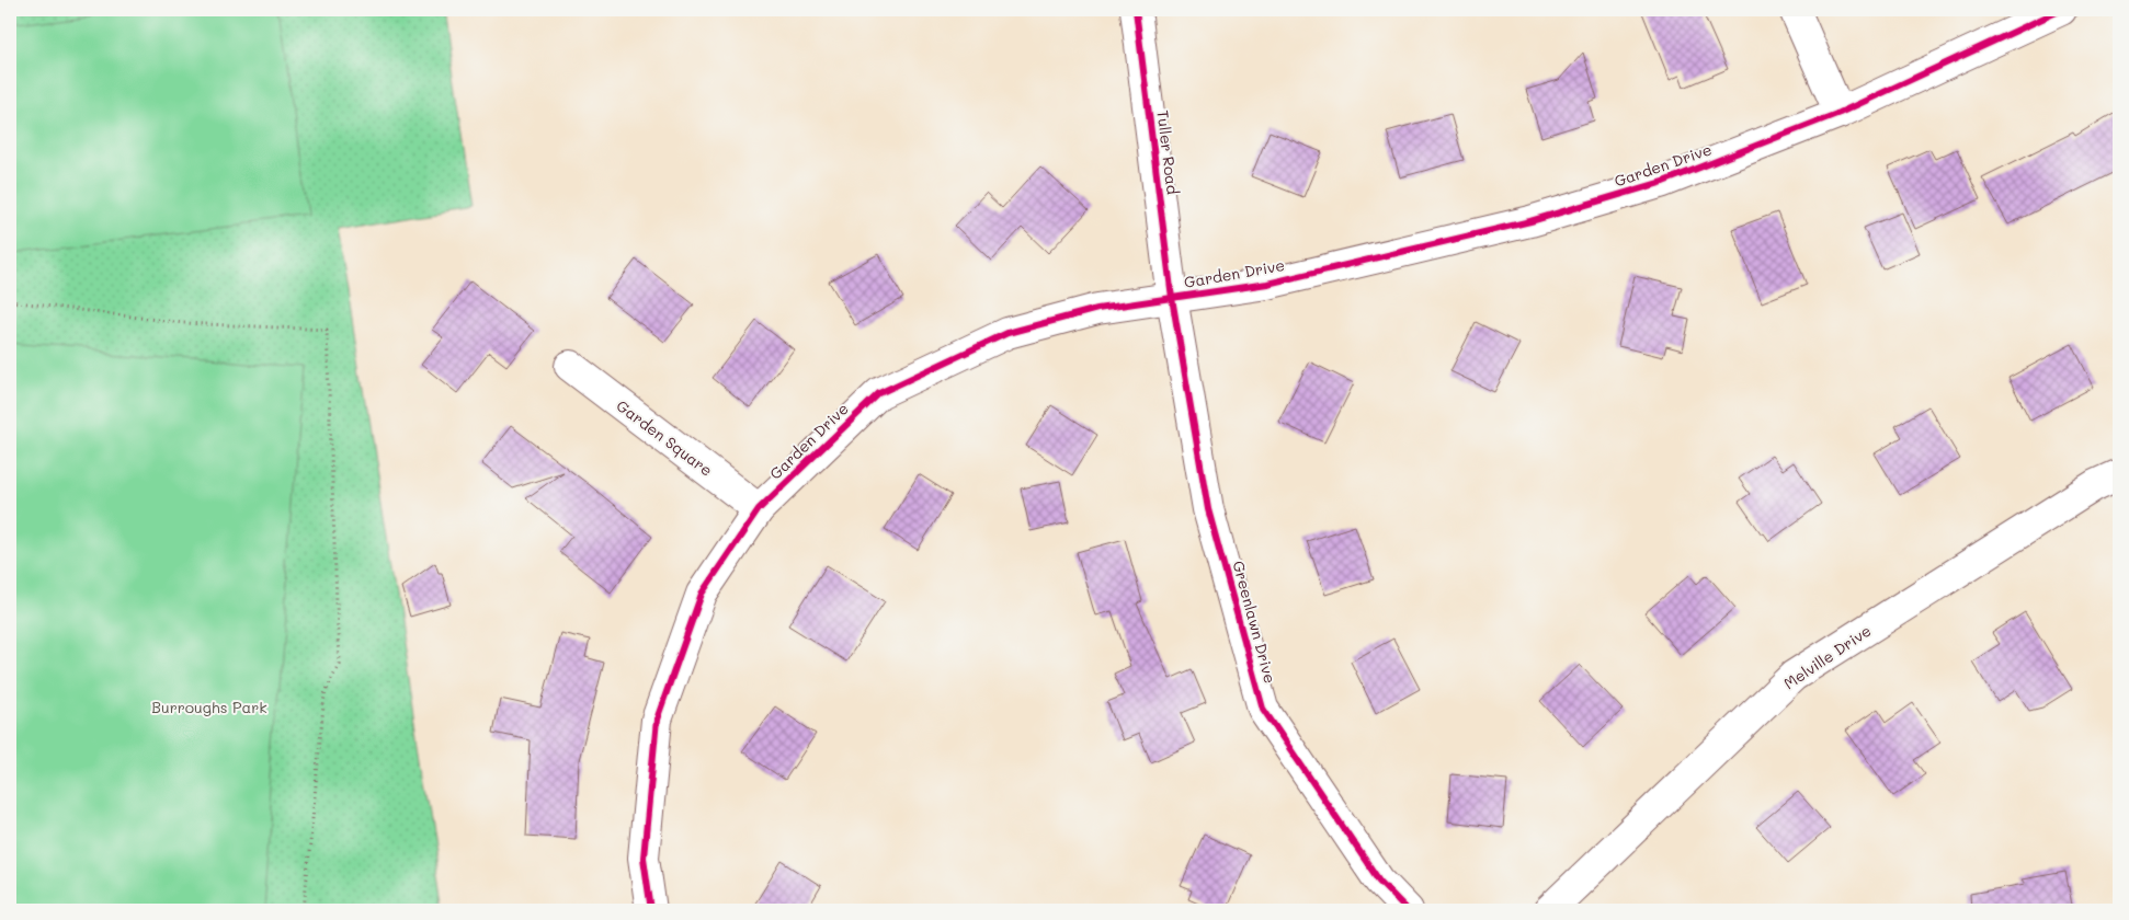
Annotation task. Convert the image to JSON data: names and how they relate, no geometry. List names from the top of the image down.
{
  "streets": {
    "street": [
      "Tuller Road",
      "Garden Drive",
      "Garden Square",
      "Greenlawn Drive",
      "Melville Drive"
    ]
  },
  "crossings": [
    ["Tuller Road", "Garden Drive"],
    ["Tuller Road", "Greenlawn Drive"],
    ["Garden Drive", "Garden Square"],
    ["Garden Drive", "Greenlawn Drive"]
  ],
  "parks": ["Burroughs Park"]
}
